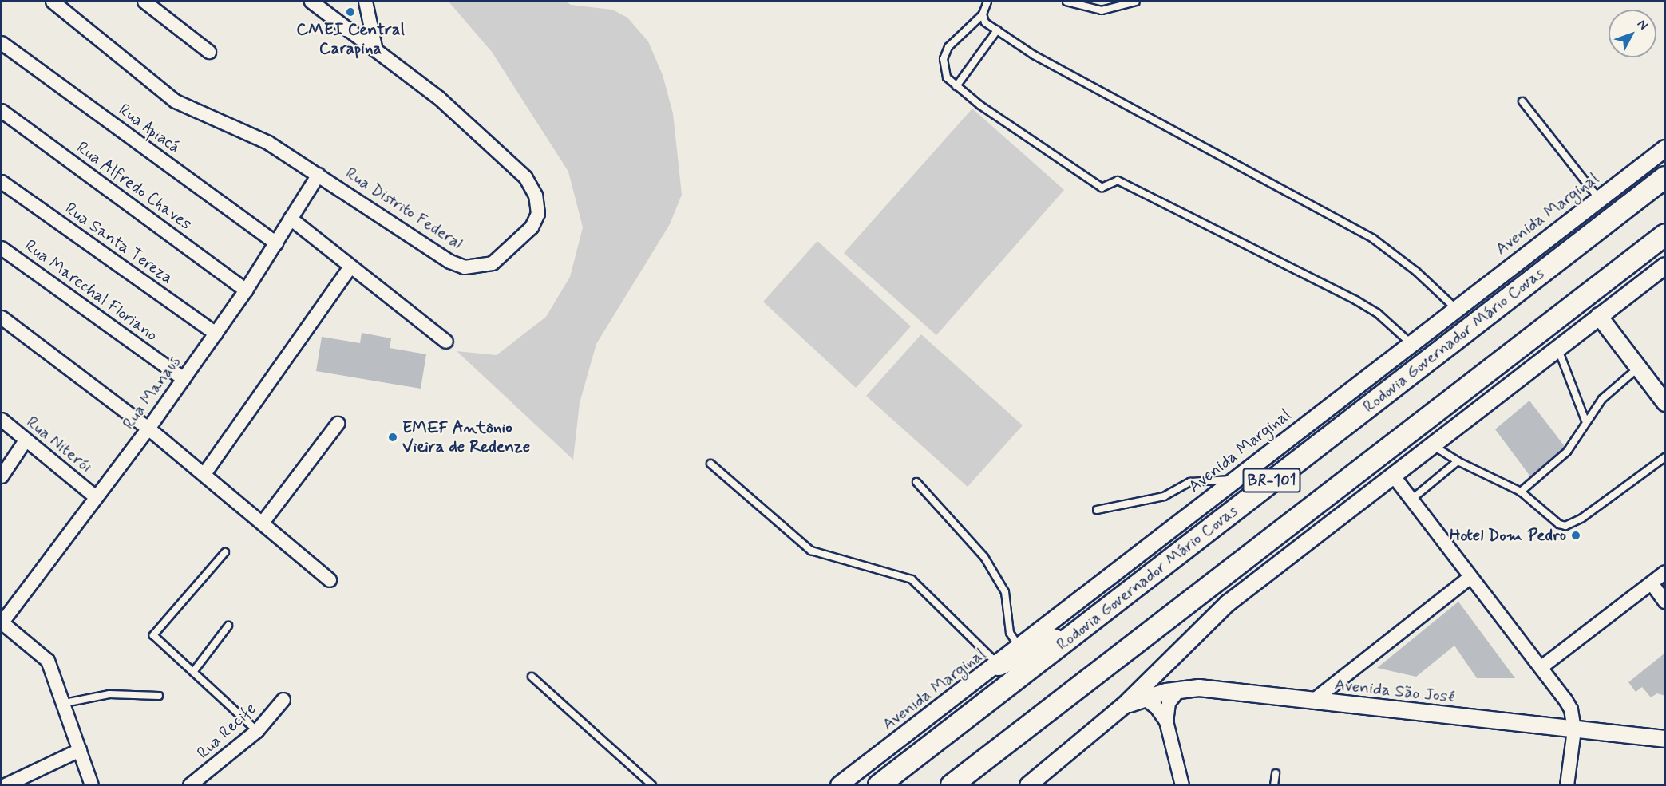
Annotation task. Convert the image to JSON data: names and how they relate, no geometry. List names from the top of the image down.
{
  "streets": {
    "main road": ["Rodovia Governador Mário Covas", "BR-101"],
    "street": [
      "Rua Apiacá",
      "Rua Alfredo Chaves",
      "Rua Distrito Federal",
      "Avenida Marginal",
      "Rua Santa Tereza",
      "Rua Marechal Floriano",
      "Rua Manaus",
      "Rua Niterói",
      "Avenida São José",
      "Rua Recife"
    ]
  },
  "crossings": [
    ["Rua Apiacá", "Rua Manaus"],
    ["Rua Alfredo Chaves", "Rua Manaus"],
    ["Rua Distrito Federal", "Rua Manaus"],
    ["Rua Santa Tereza", "Rua Manaus"],
    ["Rua Marechal Floriano", "Rua Manaus"],
    ["Rua Manaus", "Rua Niterói"]
  ],
  "places": ["CMEI Central Carapina", "EMEF Antônio Vieira de Redenze", "Hotel Dom Pedro"],
  "north": "top right"
}
